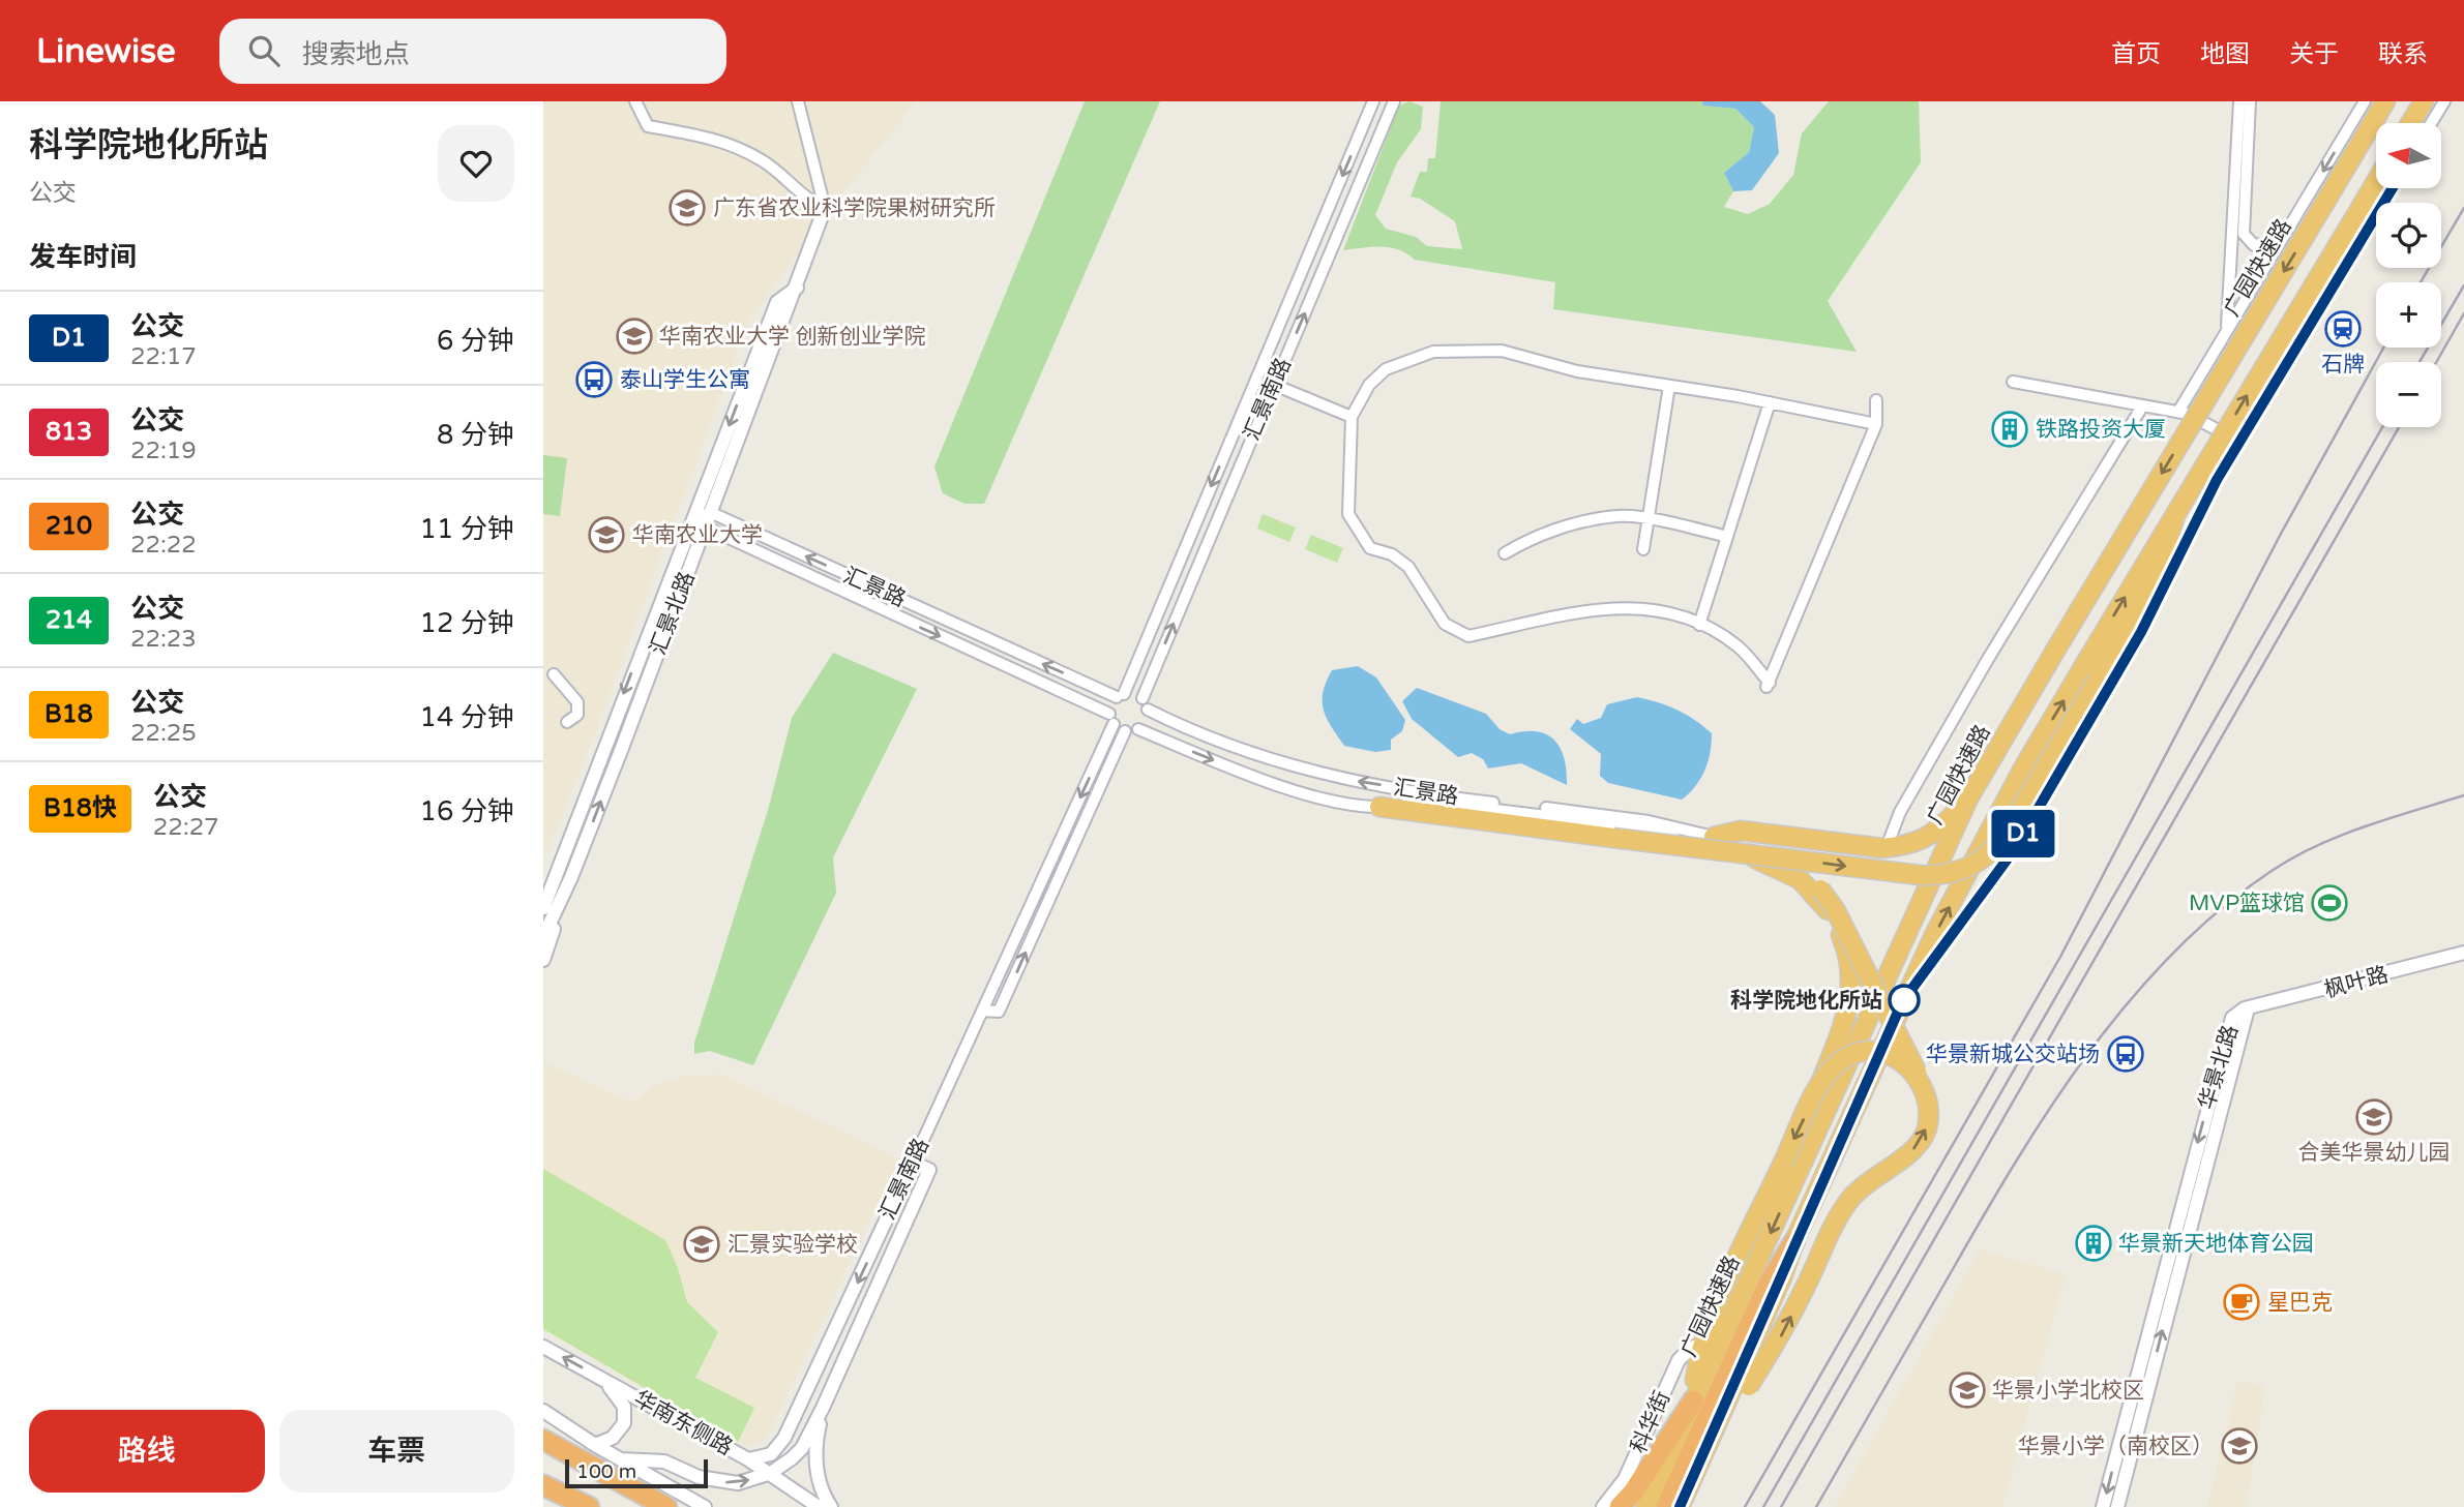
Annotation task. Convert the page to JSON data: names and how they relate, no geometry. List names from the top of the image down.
{
  "streets": {
    "highway": ["广园快速路"],
    "street": [
      "汇景南路",
      "汇景路",
      "汇景北路",
      "枫叶路",
      "华景北路",
      "科华街",
      "华南东侧路"
    ]
  },
  "crossings": [
    ["汇景南路", "汇景路"],
    ["汇景南路", "华南东侧路"],
    ["汇景路", "汇景北路"],
    ["枫叶路", "华景北路"]
  ],
  "places": {
    "school or university": [
      "广东省农业科学院果树研究所",
      "华南农业大学 创新创业学院",
      "华南农业大学",
      "合美华景幼儿园",
      "汇景实验学校",
      "华景小学北校区",
      "华景小学（南校区）"
    ],
    "station": ["石牌"],
    "bus stop": ["泰山学生公寓", "华景新城公交站场"],
    "building": ["铁路投资大厦", "华景新天地体育公园"],
    "sports": ["MVP篮球馆"],
    "other": ["科学院地化所站"],
    "cafe": ["星巴克"]
  },
  "lines": ["bus line D1"],
  "scale_bar": "100 m",
  "north": "left",
  "page": {
    "header": "Linewise",
    "search": "搜索地点",
    "nav": [
      "首页",
      "地图",
      "关于",
      "联系"
    ],
    "heading": [
      ["科学院地化所站", "公交"],
      "发车时间"
    ],
    "on_map": "D1",
    "map_buttons": ["+", "−"],
    "list": [
      {
        "mark": "D1",
        "name": "公交",
        "note": "22:17",
        "value": "6 分钟"
      },
      {
        "mark": "813",
        "name": "公交",
        "note": "22:19",
        "value": "8 分钟"
      },
      {
        "mark": "210",
        "name": "公交",
        "note": "22:22",
        "value": "11 分钟"
      },
      {
        "mark": "214",
        "name": "公交",
        "note": "22:23",
        "value": "12 分钟"
      },
      {
        "mark": "B18",
        "name": "公交",
        "note": "22:25",
        "value": "14 分钟"
      },
      {
        "mark": "B18快",
        "name": "公交",
        "note": "22:27",
        "value": "16 分钟"
      }
    ],
    "buttons": ["路线", "车票"],
    "scale": "100 m"
  }
}
